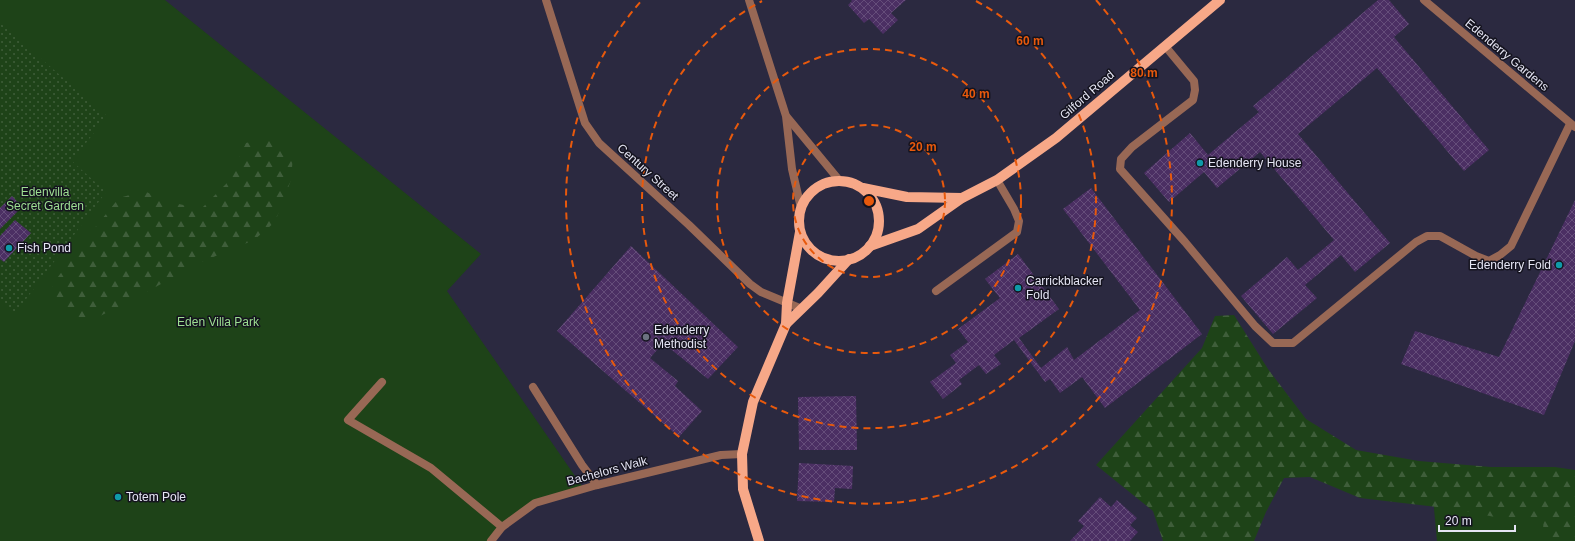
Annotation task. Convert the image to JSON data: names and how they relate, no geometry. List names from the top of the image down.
{
  "streets": {
    "main road": ["Gilford Road"],
    "street": ["Edenderry Gardens", "Century Street", "Bachelors Walk"]
  },
  "parks": ["Edenvilla Secret Garden", "Eden Villa Park"],
  "places": [
    "Edenderry House",
    "Fish Pond",
    "Edenderry Fold",
    "Carrickblacker Fold",
    "Edenderry Methodist",
    "Totem Pole"
  ],
  "scale_bar": "20 m",
  "rings": [
    "60 m",
    "80 m",
    "40 m",
    "20 m"
  ]
}
